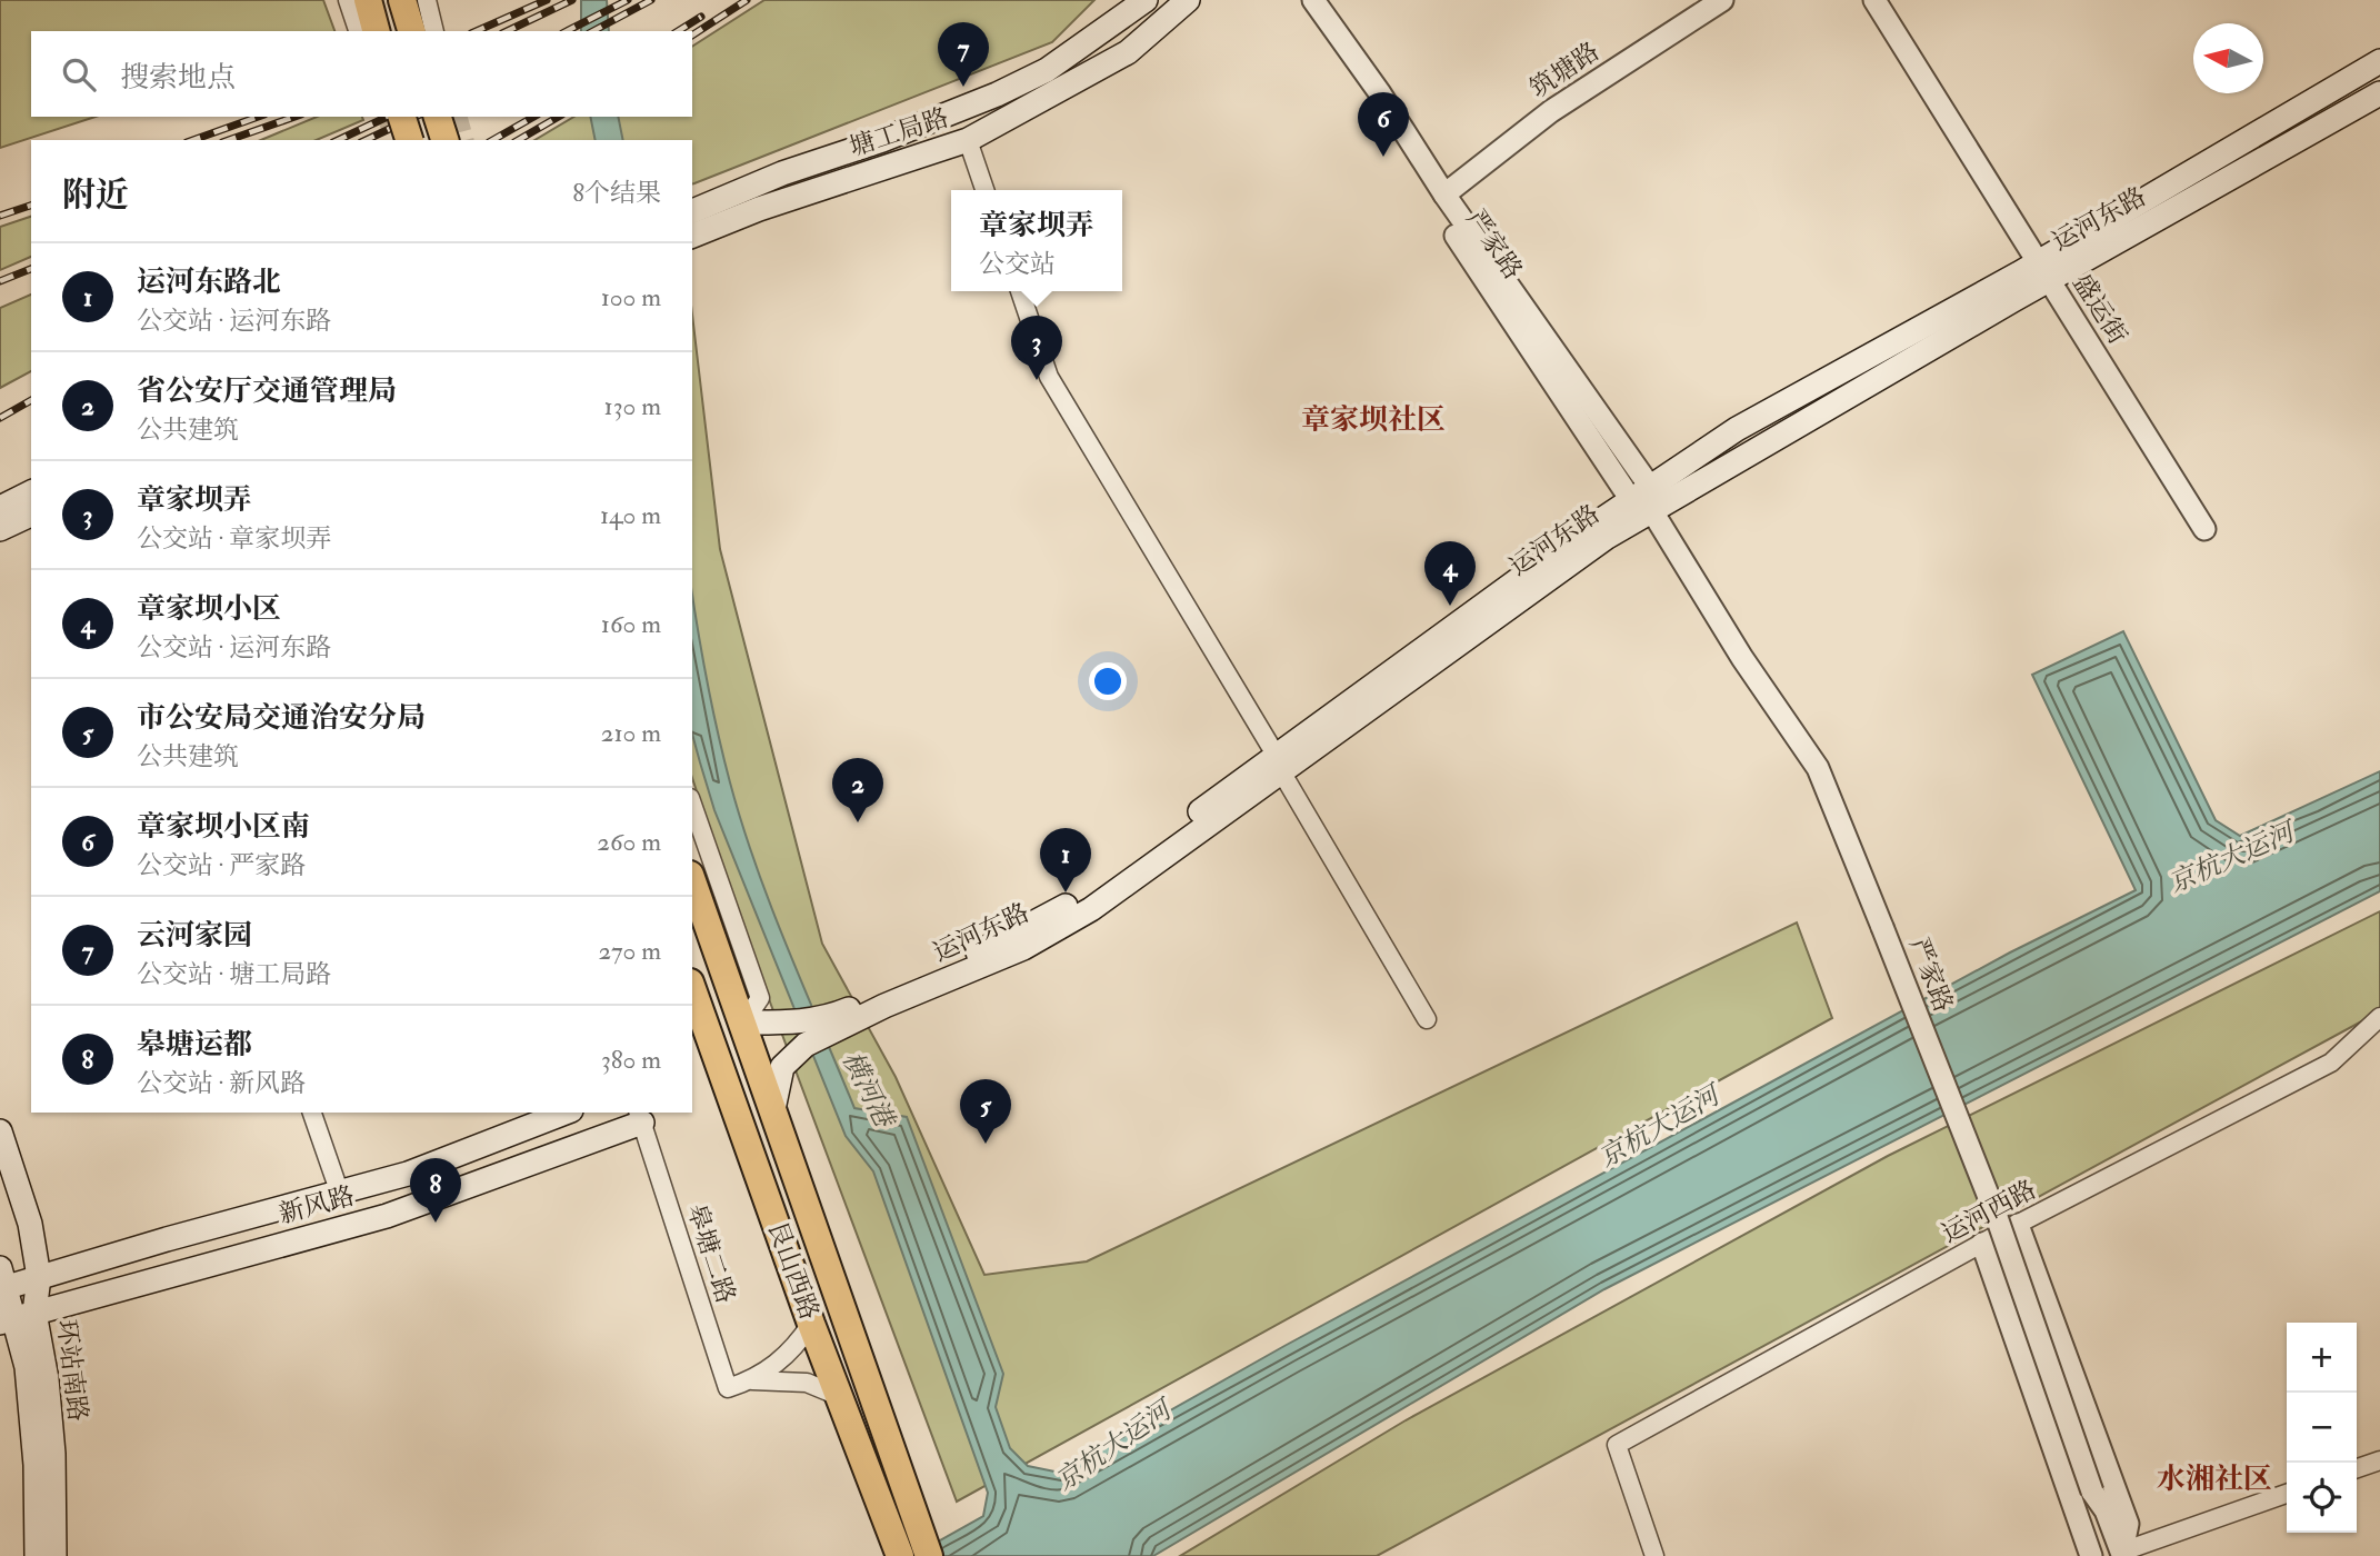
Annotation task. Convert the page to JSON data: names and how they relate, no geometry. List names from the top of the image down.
{
  "streets": {
    "main road": [
      "塘工局路",
      "运河东路",
      "新风路",
      "艮山西路",
      "环站南路"
    ],
    "street": [
      "筑塘路",
      "严家路",
      "盛运街",
      "运河西路",
      "皋塘二路"
    ]
  },
  "crossings": [
    ["筑塘路", "严家路"],
    ["运河东路", "严家路"],
    ["运河东路", "盛运街"],
    ["运河东路", "艮山西路"],
    ["新风路", "皋塘二路"],
    ["新风路", "环站南路"]
  ],
  "districts": ["章家坝社区", "水湘社区"],
  "water": ["京杭大运河", "横河港"],
  "north": "left",
  "page": {
    "pins": [
      "7",
      "6",
      "3",
      "4",
      "2",
      "1",
      "5",
      "8"
    ],
    "search": "搜索地点",
    "heading": ["附近", "8个结果"],
    "popup": ["章家坝弄", "公交站"],
    "list": [
      {
        "mark": "1",
        "name": "运河东路北",
        "note": "公交站 · 运河东路",
        "value": "100 m"
      },
      {
        "mark": "2",
        "name": "省公安厅交通管理局",
        "note": "公共建筑",
        "value": "130 m"
      },
      {
        "mark": "3",
        "name": "章家坝弄",
        "note": "公交站 · 章家坝弄",
        "value": "140 m"
      },
      {
        "mark": "4",
        "name": "章家坝小区",
        "note": "公交站 · 运河东路",
        "value": "160 m"
      },
      {
        "mark": "5",
        "name": "市公安局交通治安分局",
        "note": "公共建筑",
        "value": "210 m"
      },
      {
        "mark": "6",
        "name": "章家坝小区南",
        "note": "公交站 · 严家路",
        "value": "260 m"
      },
      {
        "mark": "7",
        "name": "云河家园",
        "note": "公交站 · 塘工局路",
        "value": "270 m"
      },
      {
        "mark": "8",
        "name": "皋塘运都",
        "note": "公交站 · 新风路",
        "value": "380 m"
      }
    ],
    "map_buttons": ["+", "−"]
  }
}
